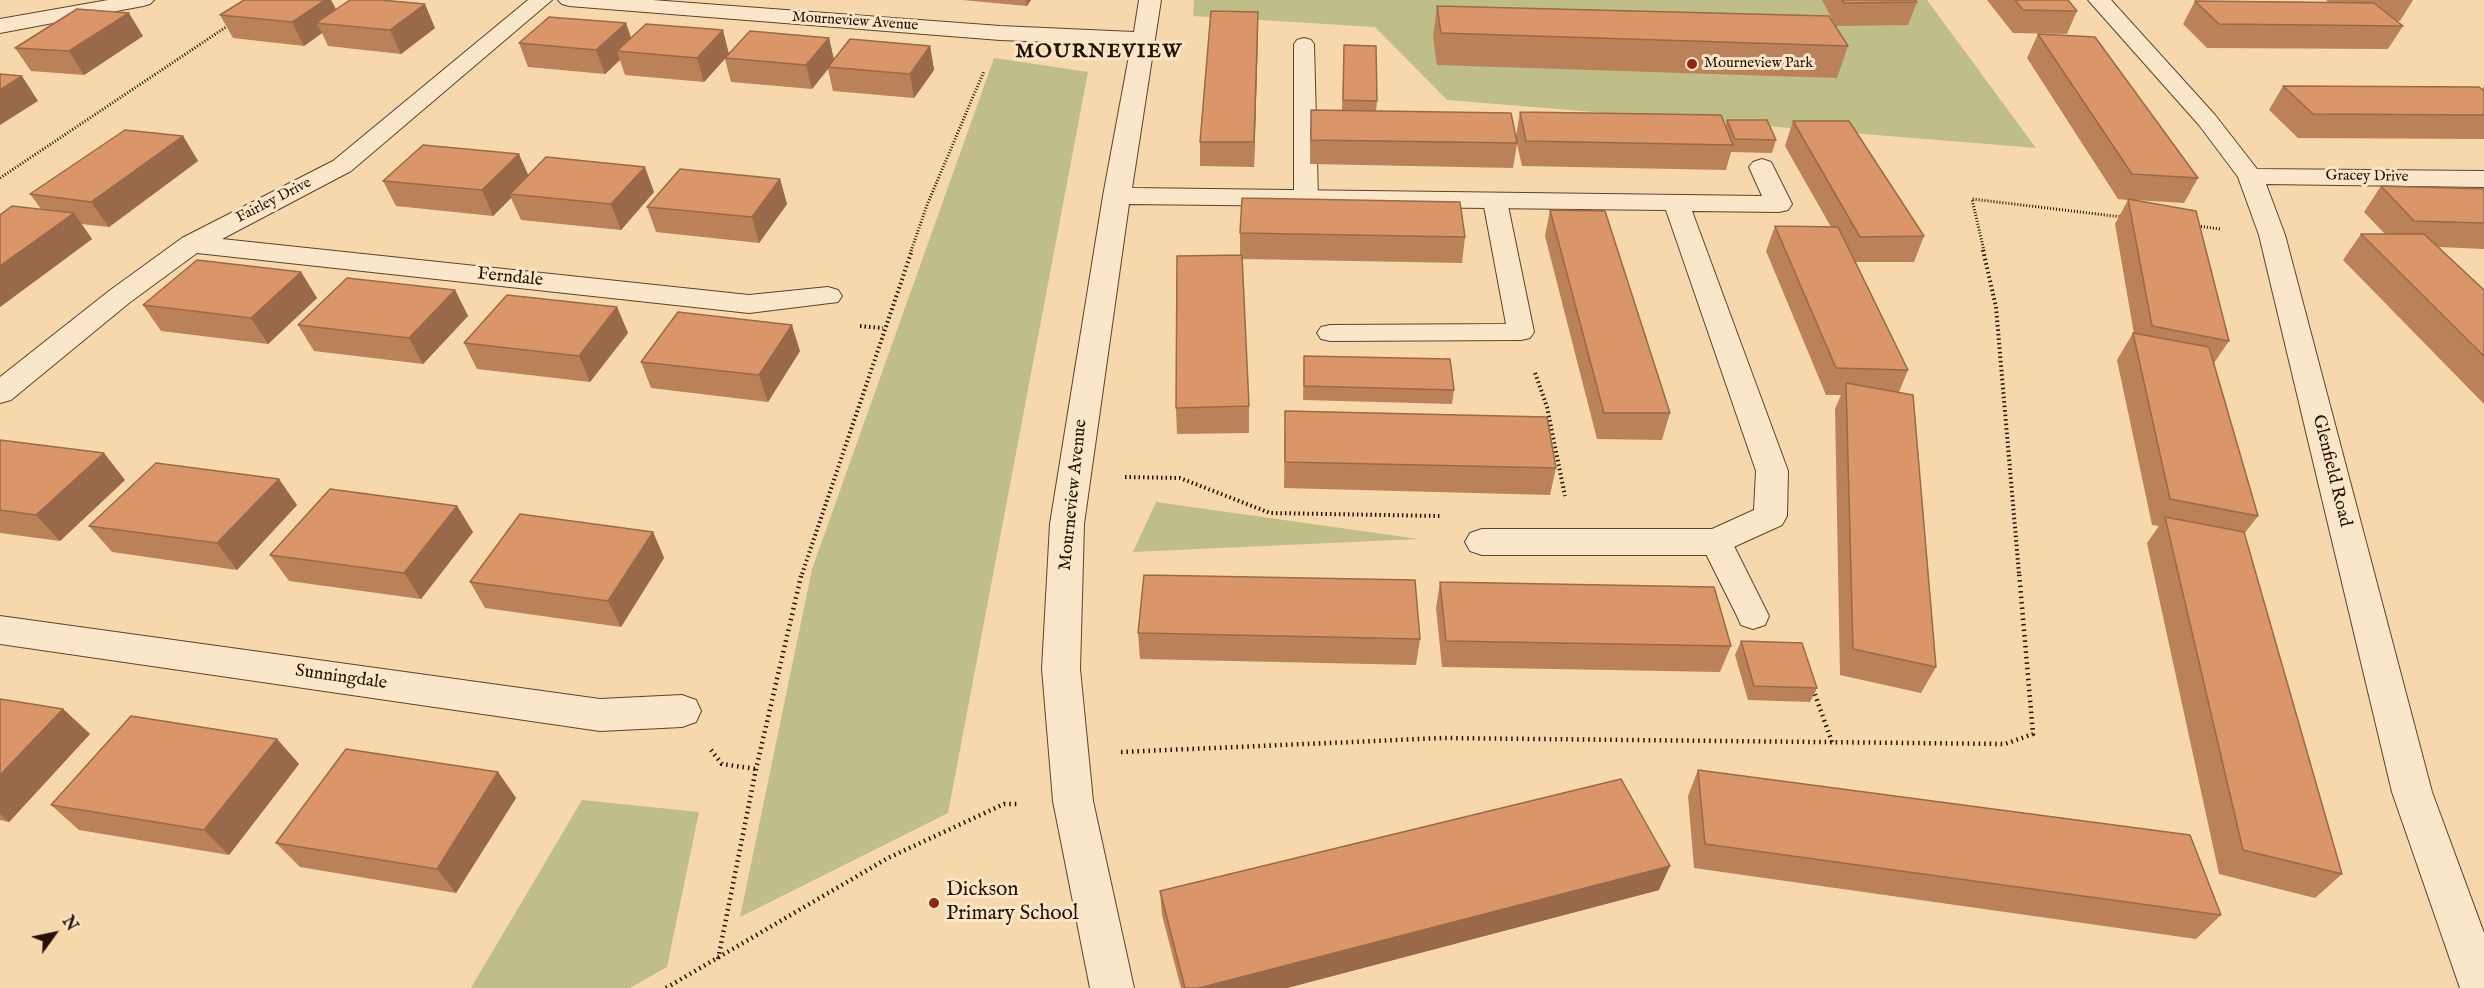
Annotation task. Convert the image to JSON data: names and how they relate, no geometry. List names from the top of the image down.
{
  "streets": {
    "street": [
      "Mourneview Avenue",
      "Gracey Drive",
      "Fairley Drive",
      "Ferndale",
      "Glenfield Road",
      "Sunningdale"
    ]
  },
  "crossings": [
    ["Gracey Drive", "Glenfield Road"],
    ["Fairley Drive", "Ferndale"]
  ],
  "districts": ["MOURNEVIEW"],
  "places": ["Mourneview Park", "Dickson Primary School"],
  "north": "top right"
}
